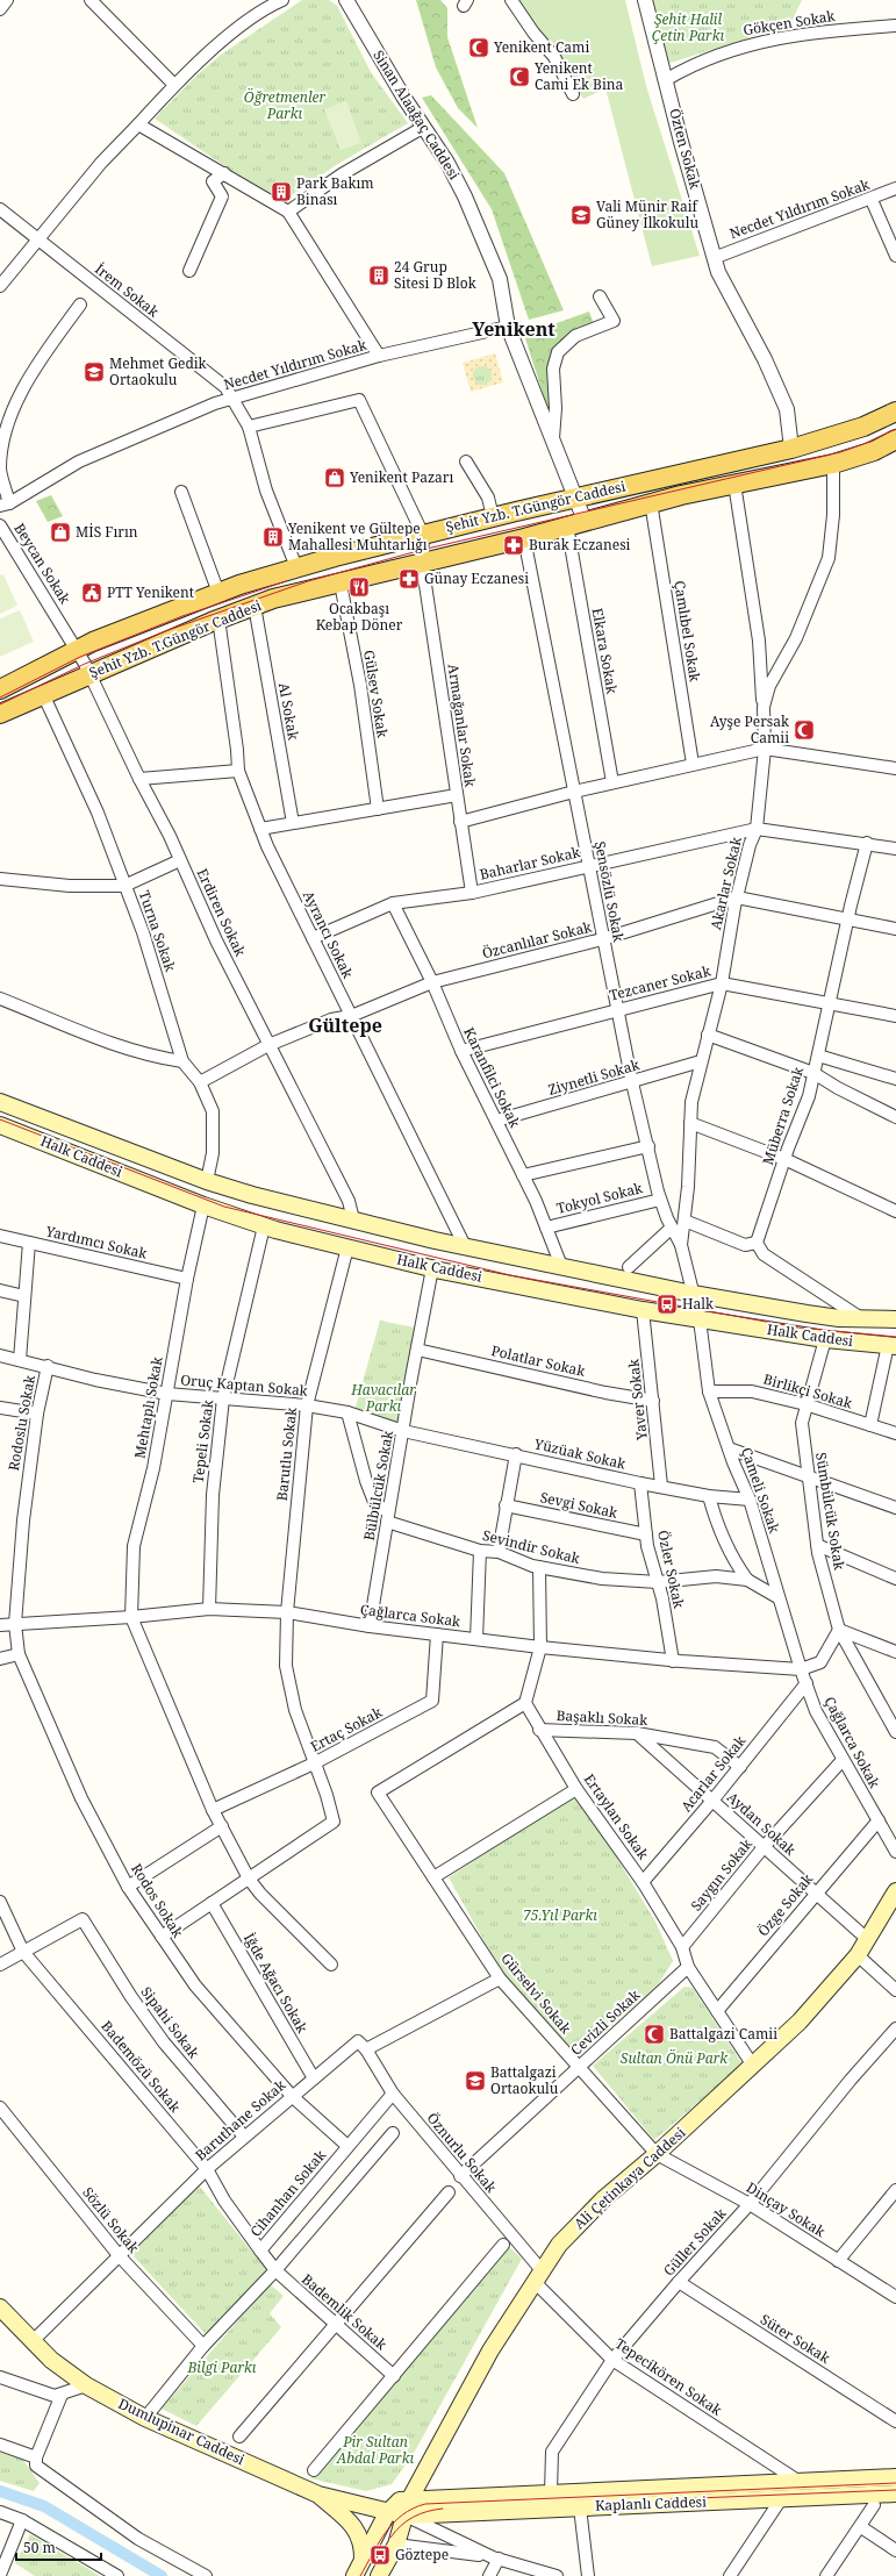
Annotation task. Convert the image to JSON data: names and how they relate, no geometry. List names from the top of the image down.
{
  "streets": {
    "main road": [
      "Şehit Yzb. T.Güngör Caddesi",
      "Halk Caddesi",
      "Ali Çetinkaya Caddesi",
      "Dumlupinar Caddesi",
      "Kaplanlı Caddesi"
    ],
    "street": [
      "Gökçen Sokak",
      "Sinan Alaağaç Caddesi",
      "Özten Sokak",
      "Necdet Yıldırım Sokak",
      "İrem Sokak",
      "Beycan Sokak",
      "Çamlıbel Sokak",
      "Elkara Sokak",
      "Gülsev Sokak",
      "Al Sokak",
      "Armağanlar Sokak",
      "Baharlar Sokak",
      "Akarlar Sokak",
      "Şensözlü Sokak",
      "Erdiren Sokak",
      "Turna Sokak",
      "Ayrancı Sokak",
      "Özcanlılar Sokak",
      "Tezcaner Sokak",
      "Karanfilci Sokak",
      "Ziynetli Sokak",
      "Müberra Sokak",
      "Tokyol Sokak",
      "Yardımcı Sokak",
      "Polatlar Sokak",
      "Oruç Kaptan Sokak",
      "Birlikçi Sokak",
      "Yaver Sokak",
      "Mehtaplı Sokak",
      "Rodoslu Sokak",
      "Tepeli Sokak",
      "Barutlu Sokak",
      "Yüzüak Sokak",
      "Bülbülcük Sokak",
      "Çameli Sokak",
      "Sevgi Sokak",
      "Sümbülcük Sokak",
      "Sevindir Sokak",
      "Özler Sokak",
      "Çağlarca Sokak",
      "Başaklı Sokak",
      "Ertaç Sokak",
      "Acarlar Sokak",
      "Ertaylan Sokak",
      "Aydan Sokak",
      "Saygın Sokak",
      "Rodos Sokak",
      "Özge Sokak",
      "İğde Ağacı Sokak",
      "Gürselvi Sokak",
      "Sipahi Sokak",
      "Cevizli Sokak",
      "Bademözü Sokak",
      "Baruthane Sokak",
      "Öznurlu Sokak",
      "Cihanhan Sokak",
      "Dinçay Sokak",
      "Sözlü Sokak",
      "Güller Sokak",
      "Bademlik Sokak",
      "Süter Sokak",
      "Tepecikören Sokak"
    ]
  },
  "crossings": [
    ["Gökçen Sokak", "Özten Sokak"],
    ["Sinan Alaağaç Caddesi", "Necdet Yıldırım Sokak"],
    ["Sinan Alaağaç Caddesi", "Şehit Yzb. T.Güngör Caddesi"],
    ["Sinan Alaağaç Caddesi", "Elkara Sokak"],
    ["Özten Sokak", "Necdet Yıldırım Sokak"],
    ["Özten Sokak", "Şehit Yzb. T.Güngör Caddesi"],
    ["Necdet Yıldırım Sokak", "İrem Sokak"],
    ["İrem Sokak", "Şehit Yzb. T.Güngör Caddesi"],
    ["Şehit Yzb. T.Güngör Caddesi", "Çamlıbel Sokak"],
    ["Şehit Yzb. T.Güngör Caddesi", "Elkara Sokak"],
    ["Şehit Yzb. T.Güngör Caddesi", "Gülsev Sokak"],
    ["Şehit Yzb. T.Güngör Caddesi", "Al Sokak"],
    ["Şehit Yzb. T.Güngör Caddesi", "Armağanlar Sokak"],
    ["Şehit Yzb. T.Güngör Caddesi", "Akarlar Sokak"],
    ["Şehit Yzb. T.Güngör Caddesi", "Şensözlü Sokak"],
    ["Şehit Yzb. T.Güngör Caddesi", "Erdiren Sokak"],
    ["Şehit Yzb. T.Güngör Caddesi", "Turna Sokak"],
    ["Şehit Yzb. T.Güngör Caddesi", "Ayrancı Sokak"],
    ["Beycan Sokak", "Erdiren Sokak"],
    ["Armağanlar Sokak", "Baharlar Sokak"],
    ["Baharlar Sokak", "Akarlar Sokak"],
    ["Baharlar Sokak", "Şensözlü Sokak"],
    ["Baharlar Sokak", "Ayrancı Sokak"],
    ["Baharlar Sokak", "Karanfilci Sokak"],
    ["Baharlar Sokak", "Müberra Sokak"],
    ["Akarlar Sokak", "Şensözlü Sokak"],
    ["Akarlar Sokak", "Özcanlılar Sokak"],
    ["Akarlar Sokak", "Tezcaner Sokak"],
    ["Akarlar Sokak", "Ziynetli Sokak"],
    ["Akarlar Sokak", "Halk Caddesi"],
    ["Akarlar Sokak", "Çameli Sokak"],
    ["Şensözlü Sokak", "Özcanlılar Sokak"],
    ["Şensözlü Sokak", "Tezcaner Sokak"],
    ["Şensözlü Sokak", "Ziynetli Sokak"],
    ["Şensözlü Sokak", "Tokyol Sokak"],
    ["Erdiren Sokak", "Özcanlılar Sokak"],
    ["Erdiren Sokak", "Halk Caddesi"],
    ["Turna Sokak", "Özcanlılar Sokak"],
    ["Turna Sokak", "Halk Caddesi"],
    ["Ayrancı Sokak", "Özcanlılar Sokak"],
    ["Ayrancı Sokak", "Halk Caddesi"],
    ["Özcanlılar Sokak", "Karanfilci Sokak"],
    ["Özcanlılar Sokak", "Müberra Sokak"],
    ["Tezcaner Sokak", "Karanfilci Sokak"],
    ["Tezcaner Sokak", "Müberra Sokak"],
    ["Karanfilci Sokak", "Ziynetli Sokak"],
    ["Karanfilci Sokak", "Halk Caddesi"],
    ["Karanfilci Sokak", "Tokyol Sokak"],
    ["Halk Caddesi", "Yaver Sokak"],
    ["Halk Caddesi", "Mehtaplı Sokak"],
    ["Halk Caddesi", "Tepeli Sokak"],
    ["Halk Caddesi", "Barutlu Sokak"],
    ["Halk Caddesi", "Bülbülcük Sokak"],
    ["Halk Caddesi", "Çameli Sokak"],
    ["Halk Caddesi", "Sümbülcük Sokak"],
    ["Yardımcı Sokak", "Mehtaplı Sokak"],
    ["Polatlar Sokak", "Yaver Sokak"],
    ["Polatlar Sokak", "Bülbülcük Sokak"],
    ["Oruç Kaptan Sokak", "Mehtaplı Sokak"],
    ["Oruç Kaptan Sokak", "Rodoslu Sokak"],
    ["Oruç Kaptan Sokak", "Tepeli Sokak"],
    ["Oruç Kaptan Sokak", "Barutlu Sokak"],
    ["Oruç Kaptan Sokak", "Yüzüak Sokak"],
    ["Oruç Kaptan Sokak", "Bülbülcük Sokak"],
    ["Birlikçi Sokak", "Çameli Sokak"],
    ["Birlikçi Sokak", "Sümbülcük Sokak"],
    ["Yaver Sokak", "Yüzüak Sokak"],
    ["Mehtaplı Sokak", "Çağlarca Sokak"],
    ["Rodoslu Sokak", "Çağlarca Sokak"],
    ["Rodoslu Sokak", "Rodos Sokak"],
    ["Tepeli Sokak", "Çağlarca Sokak"],
    ["Barutlu Sokak", "Çağlarca Sokak"],
    ["Barutlu Sokak", "Ertaç Sokak"],
    ["Yüzüak Sokak", "Bülbülcük Sokak"],
    ["Yüzüak Sokak", "Çameli Sokak"],
    ["Yüzüak Sokak", "Özler Sokak"],
    ["Bülbülcük Sokak", "Sevindir Sokak"],
    ["Bülbülcük Sokak", "Çağlarca Sokak"],
    ["Çameli Sokak", "Sevindir Sokak"],
    ["Çameli Sokak", "Çağlarca Sokak"],
    ["Sevgi Sokak", "Özler Sokak"],
    ["Sümbülcük Sokak", "Çağlarca Sokak"],
    ["Sevindir Sokak", "Özler Sokak"],
    ["Özler Sokak", "Çağlarca Sokak"],
    ["Çağlarca Sokak", "Ertaç Sokak"],
    ["Çağlarca Sokak", "Acarlar Sokak"],
    ["Çağlarca Sokak", "Saygın Sokak"],
    ["Çağlarca Sokak", "Rodos Sokak"],
    ["Çağlarca Sokak", "Özge Sokak"],
    ["Başaklı Sokak", "Acarlar Sokak"],
    ["Başaklı Sokak", "Ertaylan Sokak"],
    ["Başaklı Sokak", "Aydan Sokak"],
    ["Acarlar Sokak", "Ertaylan Sokak"],
    ["Acarlar Sokak", "Aydan Sokak"],
    ["Ertaylan Sokak", "Saygın Sokak"],
    ["Ertaylan Sokak", "Özge Sokak"],
    ["Ertaylan Sokak", "Gürselvi Sokak"],
    ["Ertaylan Sokak", "Cevizli Sokak"],
    ["Ertaylan Sokak", "Ali Çetinkaya Caddesi"],
    ["Aydan Sokak", "Saygın Sokak"],
    ["Aydan Sokak", "Özge Sokak"],
    ["Aydan Sokak", "Ali Çetinkaya Caddesi"],
    ["Rodos Sokak", "Baruthane Sokak"],
    ["Rodos Sokak", "Cihanhan Sokak"],
    ["İğde Ağacı Sokak", "Baruthane Sokak"],
    ["Gürselvi Sokak", "Cevizli Sokak"],
    ["Gürselvi Sokak", "Baruthane Sokak"],
    ["Gürselvi Sokak", "Ali Çetinkaya Caddesi"],
    ["Gürselvi Sokak", "Dinçay Sokak"],
    ["Sipahi Sokak", "Bademözü Sokak"],
    ["Sipahi Sokak", "Baruthane Sokak"],
    ["Cevizli Sokak", "Öznurlu Sokak"],
    ["Bademözü Sokak", "Baruthane Sokak"],
    ["Bademözü Sokak", "Cihanhan Sokak"],
    ["Baruthane Sokak", "Öznurlu Sokak"],
    ["Baruthane Sokak", "Sözlü Sokak"],
    ["Baruthane Sokak", "Dumlupinar Caddesi"],
    ["Öznurlu Sokak", "Ali Çetinkaya Caddesi"],
    ["Öznurlu Sokak", "Cihanhan Sokak"],
    ["Öznurlu Sokak", "Tepecikören Sokak"],
    ["Ali Çetinkaya Caddesi", "Dinçay Sokak"],
    ["Ali Çetinkaya Caddesi", "Tepecikören Sokak"],
    ["Ali Çetinkaya Caddesi", "Kaplanlı Caddesi"],
    ["Cihanhan Sokak", "Bademlik Sokak"],
    ["Dinçay Sokak", "Güller Sokak"],
    ["Güller Sokak", "Süter Sokak"],
    ["Güller Sokak", "Tepecikören Sokak"],
    ["Güller Sokak", "Kaplanlı Caddesi"],
    ["Tepecikören Sokak", "Kaplanlı Caddesi"]
  ],
  "districts": ["Yenikent", "Gültepe"],
  "parks": [
    "Şehit Halil Çetin Parkı",
    "Öğretmenler Parkı",
    "Havacılar Parkı",
    "75.Yıl Parkı",
    "Sultan Önü Park",
    "Bilgi Parkı",
    "Pir Sultan Abdal Parkı"
  ],
  "places": {
    "mosque": [
      "Yenikent Cami",
      "Yenikent Cami Ek Bina",
      "Ayşe Persak Camii",
      "Battalgazi Camii"
    ],
    "building": ["Park Bakım Binası", "24 Grup Sitesi D Blok", "Yenikent ve Gültepe Mahallesi Muhtarlığı"],
    "school or university": ["Vali Münir Raif Güney İlkokulu", "Mehmet Gedik Ortaokulu", "Battalgazi Ortaokulu"],
    "shop": ["Yenikent Pazarı", "MİS Fırın"],
    "pharmacy": ["Burak Eczanesi", "Günay Eczanesi"],
    "restaurant": ["Ocakbaşı Kebap Döner"],
    "public building": ["PTT Yenikent"],
    "bus stop": ["Halk", "Göztepe"]
  },
  "scale_bar": "50 m"
}
